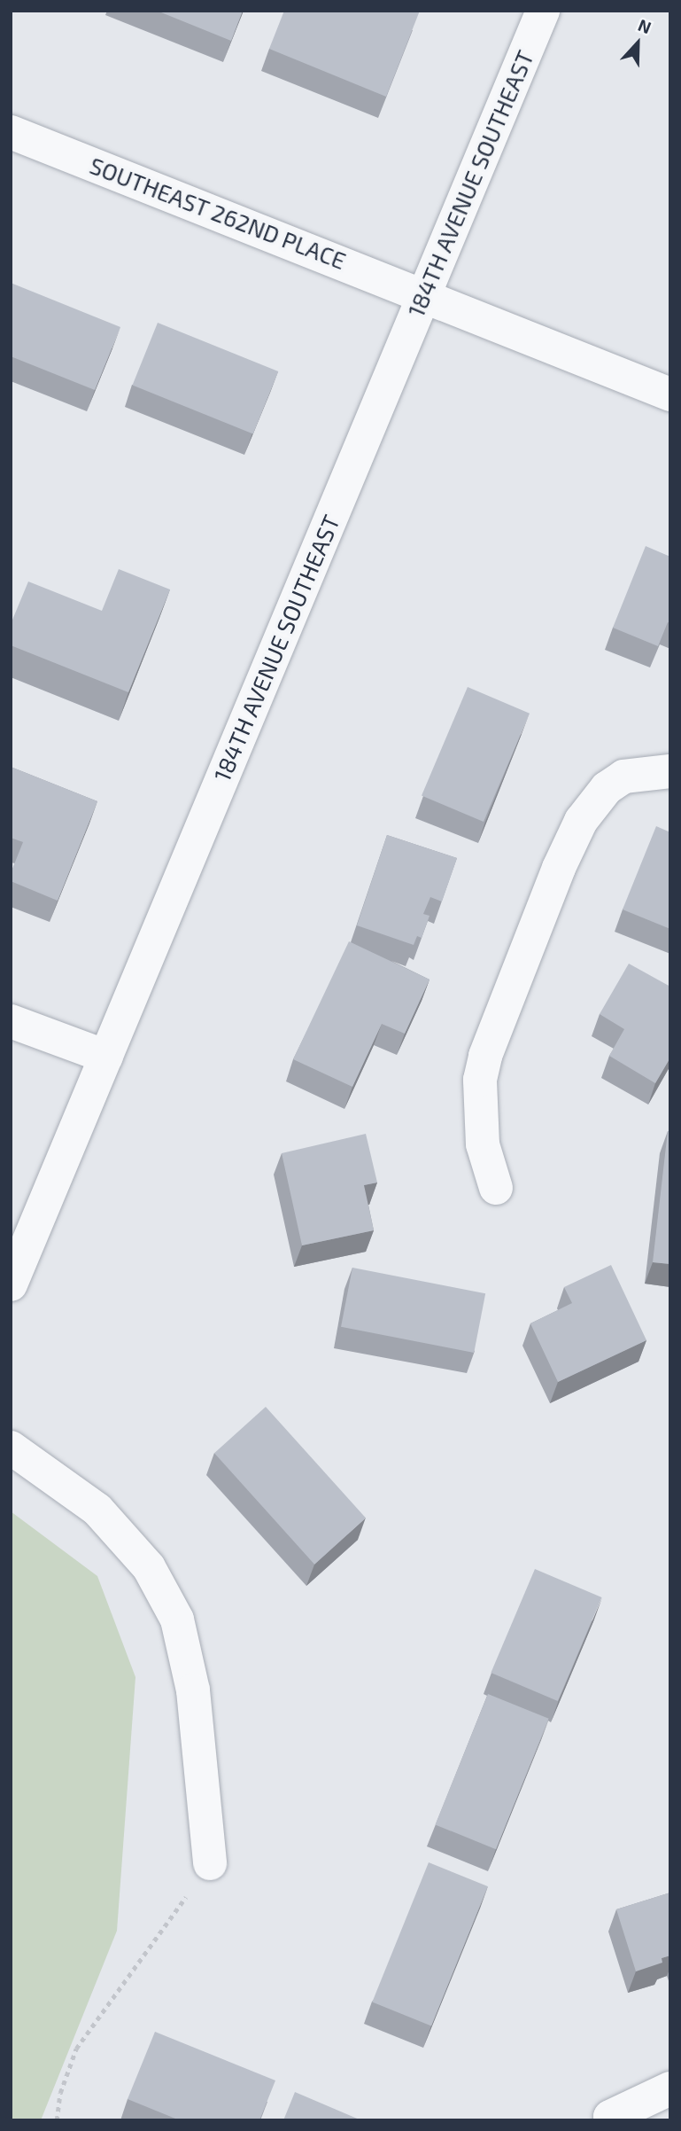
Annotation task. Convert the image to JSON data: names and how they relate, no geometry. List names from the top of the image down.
{
  "streets": {
    "street": ["184TH AVENUE SOUTHEAST", "SOUTHEAST 262ND PLACE"]
  },
  "crossings": [
    ["184TH AVENUE SOUTHEAST", "SOUTHEAST 262ND PLACE"]
  ],
  "north": "top"
}
